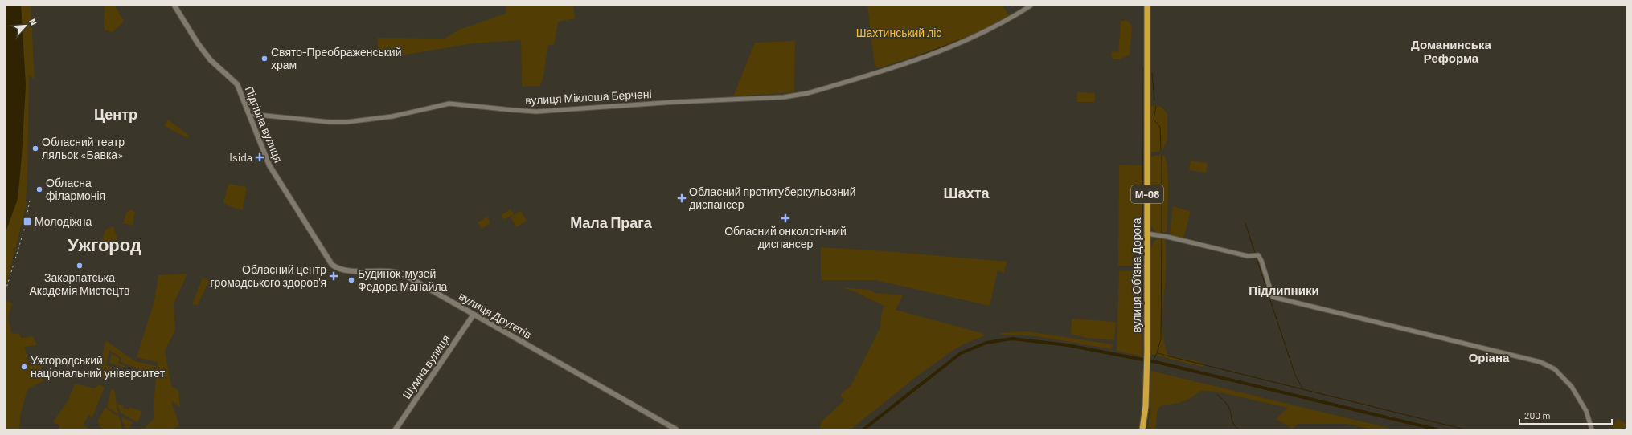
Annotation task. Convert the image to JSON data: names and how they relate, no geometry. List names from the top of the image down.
{
  "streets": {
    "highway": ["М-08", "вулиця Обʼїзна Дорога"],
    "main road": ["Підгірна вулиця", "вулиця Другетів", "Шумна вулиця"],
    "street": ["вулиця Міклоша Берчені"]
  },
  "crossings": [
    ["вулиця Міклоша Берчені", "Підгірна вулиця"],
    ["Підгірна вулиця", "вулиця Другетів"],
    ["вулиця Другетів", "Шумна вулиця"]
  ],
  "districts": [
    "Доманинська Реформа",
    "Центр",
    "Шахта",
    "Мала Прага",
    "Ужгород",
    "Підлипники",
    "Оріана"
  ],
  "parks": ["Шахтинський ліс"],
  "places": {
    "other": [
      "Свято-Преображенський храм",
      "Обласний театр ляльок «Бавка»",
      "Обласна філармонія",
      "Закарпатська Академія Мистецтв",
      "Будинок-музей Федора Манайла",
      "Ужгородський національний університет"
    ],
    "health": [
      "Isida",
      "Обласний протитуберкульозний диспансер",
      "Обласний онкологічний диспансер",
      "Обласний центр громадського здоров'я"
    ],
    "transit": ["Молодіжна"]
  },
  "scale_bar": "200 m",
  "north": "top right"
}
